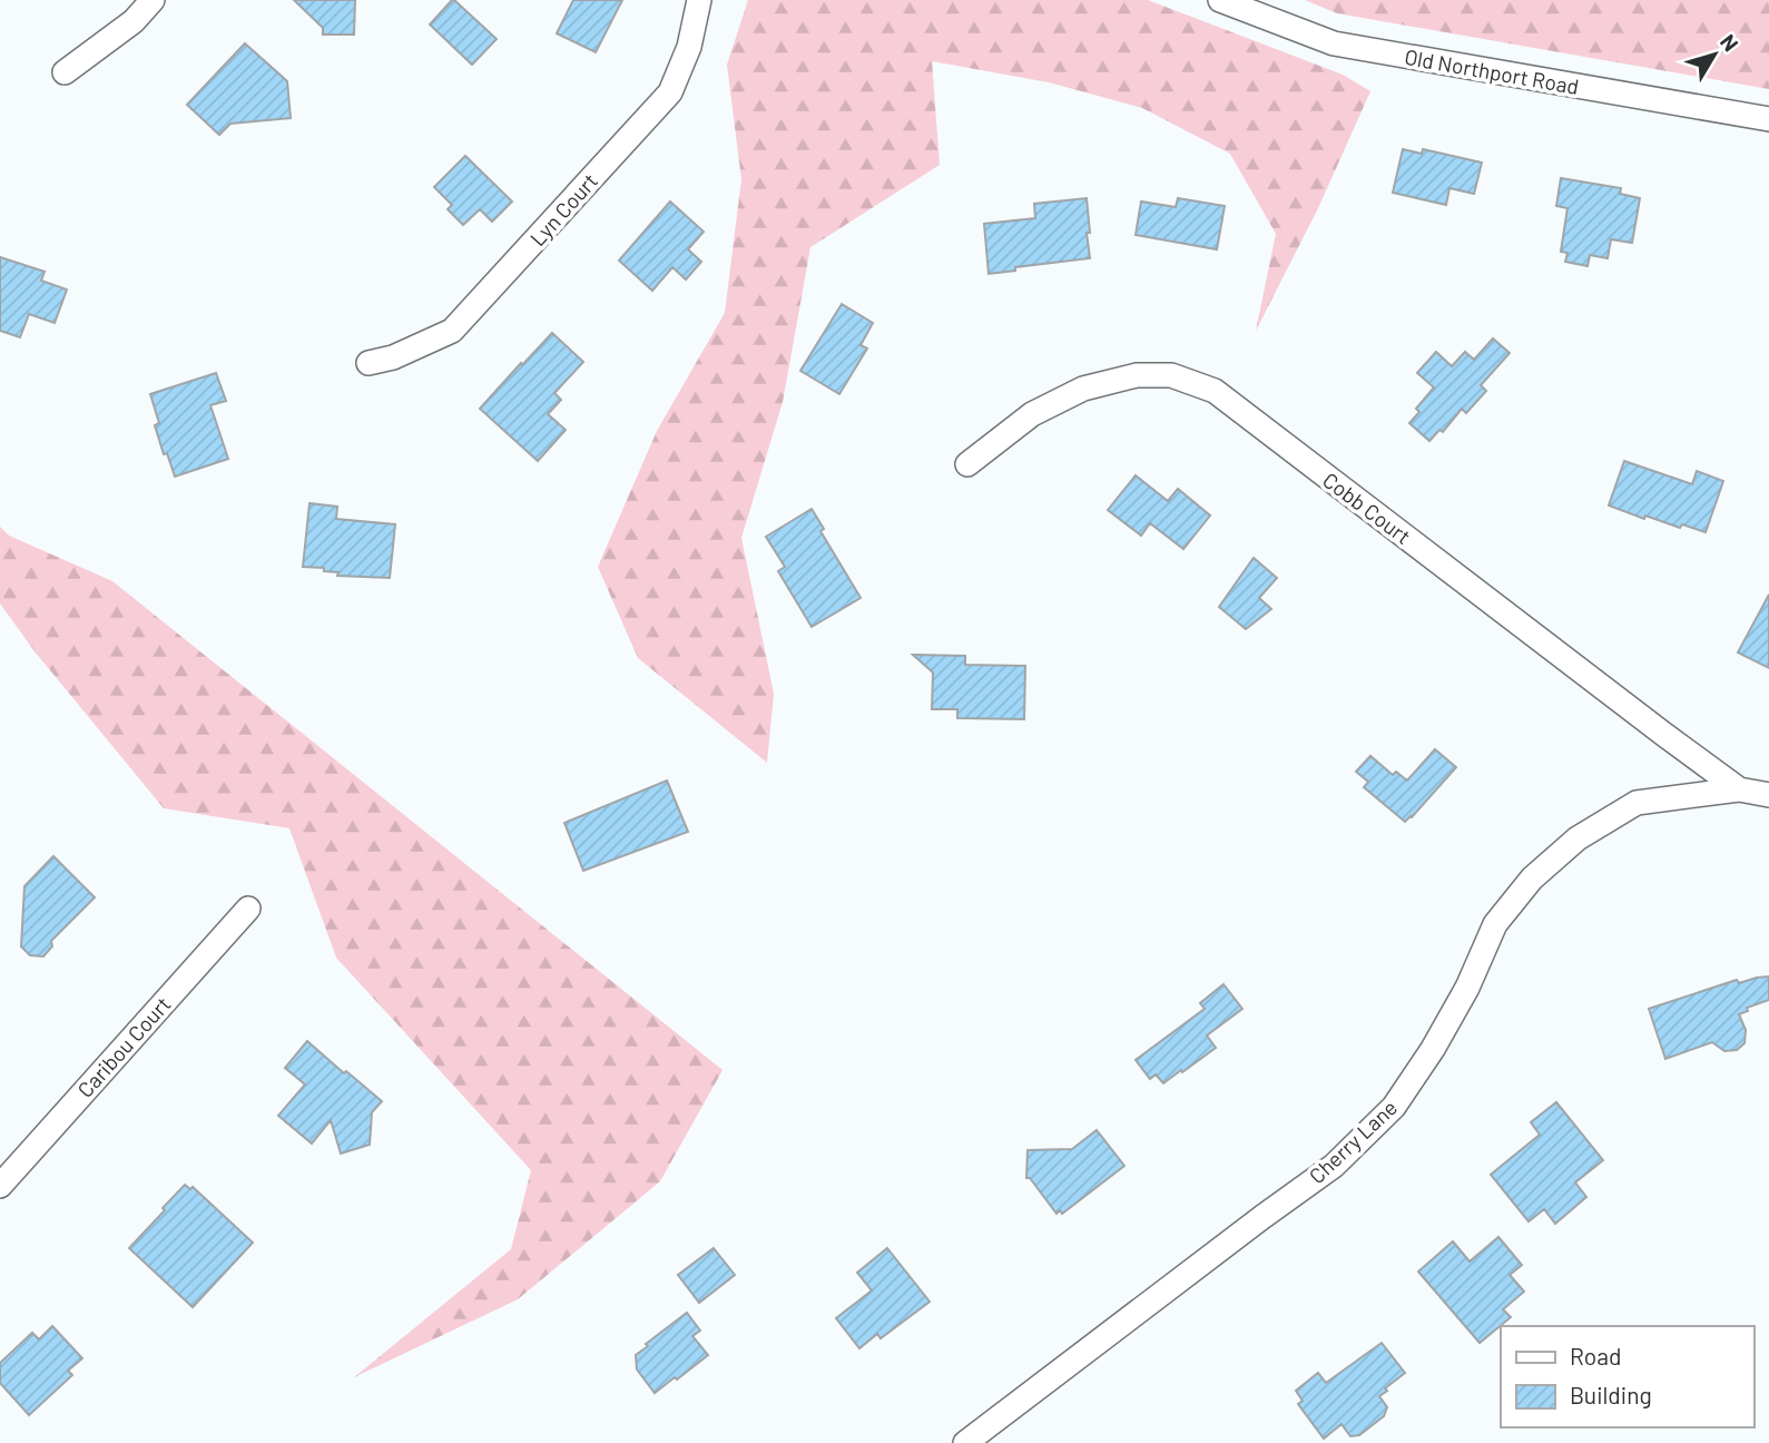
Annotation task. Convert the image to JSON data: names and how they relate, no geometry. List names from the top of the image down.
{
  "streets": {
    "street": [
      "Old Northport Road",
      "Lyn Court",
      "Cobb Court",
      "Caribou Court",
      "Cherry Lane"
    ]
  },
  "crossings": [
    ["Cobb Court", "Cherry Lane"]
  ],
  "legend": ["Road", "Building"],
  "north": "top right"
}
